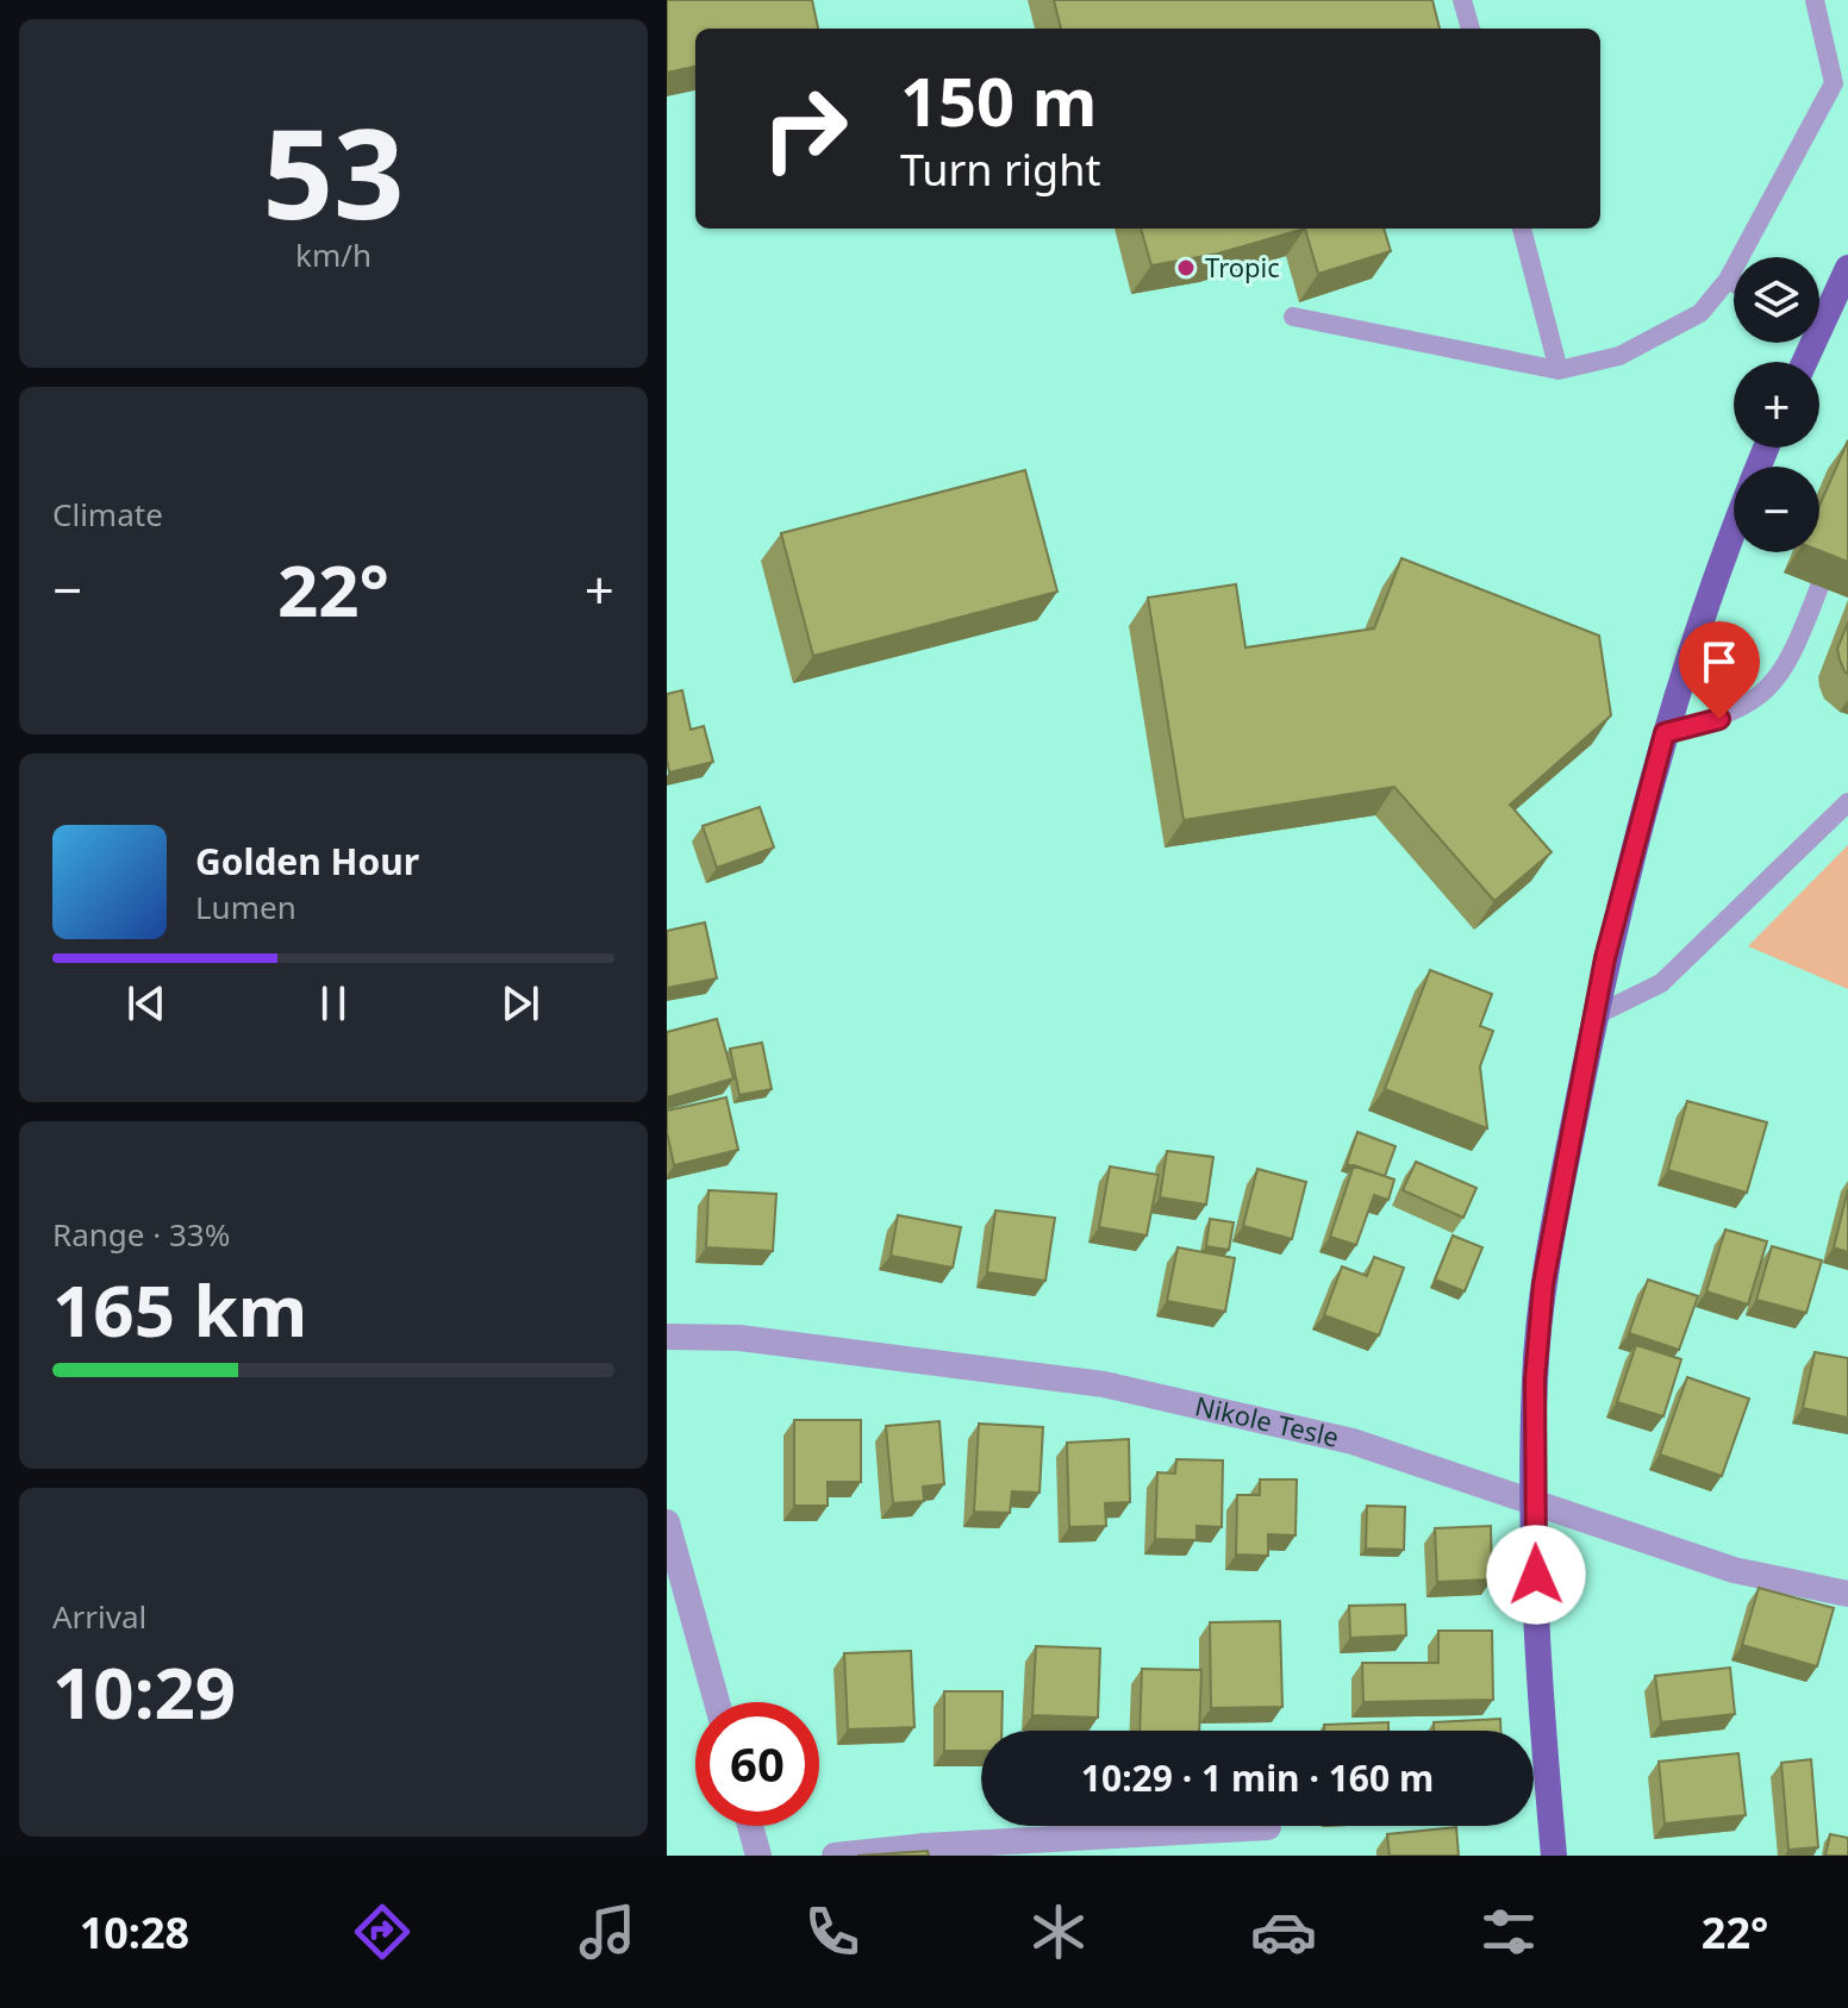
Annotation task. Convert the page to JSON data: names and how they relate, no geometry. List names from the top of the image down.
{
  "streets": {
    "street": ["Nikole Tesle"]
  },
  "places": ["Tropic"],
  "page": {
    "tile": [
      ["53", "km/h"],
      "Climate",
      ["Range · 33%", "165 km"],
      ["Arrival", "10:29"]
    ],
    "turn": ["150 m", "Turn right"],
    "map_buttons": ["+", "−"],
    "heat": ["−", "22°", "+"],
    "song": ["Golden Hour", "Lumen"],
    "limit": "60",
    "trip": "10:29 · 1 min · 160 m",
    "tabs": ["10:28", "22°"]
  }
}
